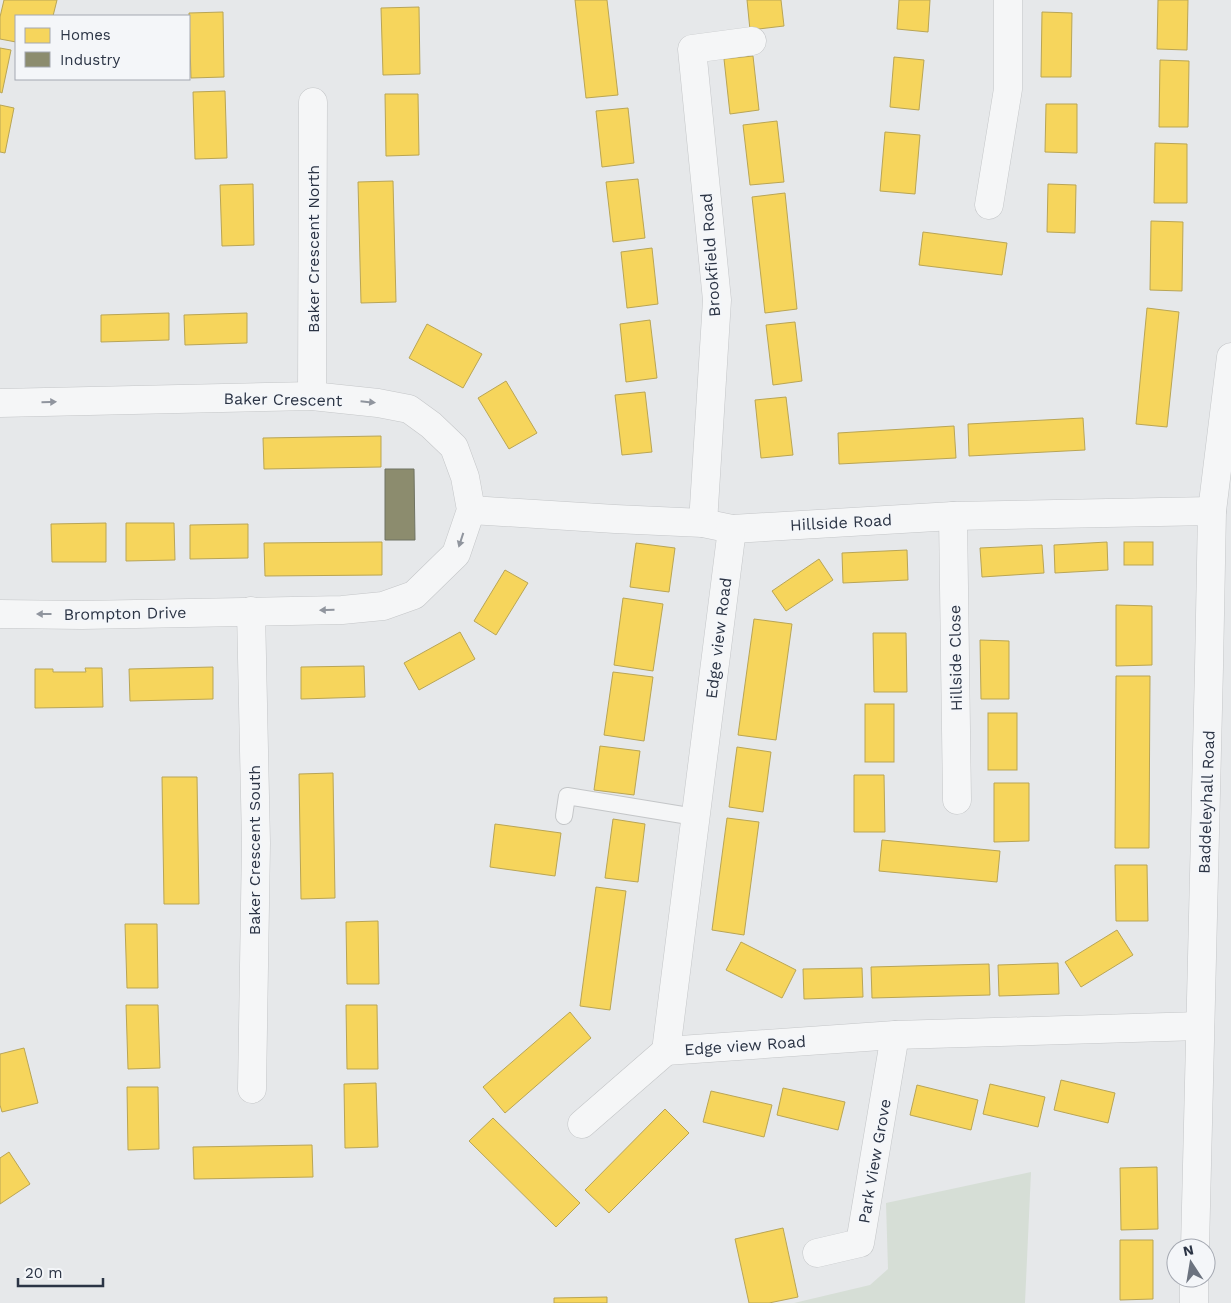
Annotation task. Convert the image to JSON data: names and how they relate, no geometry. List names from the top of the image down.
{
  "streets": {
    "street": [
      "Baker Crescent North",
      "Brookfield Road",
      "Baker Crescent",
      "Hillside Road",
      "Brompton Drive",
      "Edge view Road",
      "Hillside Close",
      "Baddeleyhall Road",
      "Baker Crescent South",
      "Park View Grove"
    ]
  },
  "crossings": [
    ["Baker Crescent North", "Baker Crescent"],
    ["Brookfield Road", "Hillside Road"],
    ["Baker Crescent", "Hillside Road"],
    ["Baker Crescent", "Brompton Drive"],
    ["Baker Crescent", "Baker Crescent South"],
    ["Hillside Road", "Edge view Road"],
    ["Hillside Road", "Hillside Close"],
    ["Hillside Road", "Baddeleyhall Road"],
    ["Brompton Drive", "Baker Crescent South"],
    ["Edge view Road", "Baddeleyhall Road"],
    ["Edge view Road", "Park View Grove"]
  ],
  "one_way": ["Brompton Drive"],
  "legend": ["Homes", "Industry"],
  "scale_bar": "20 m",
  "north": "top"
}
